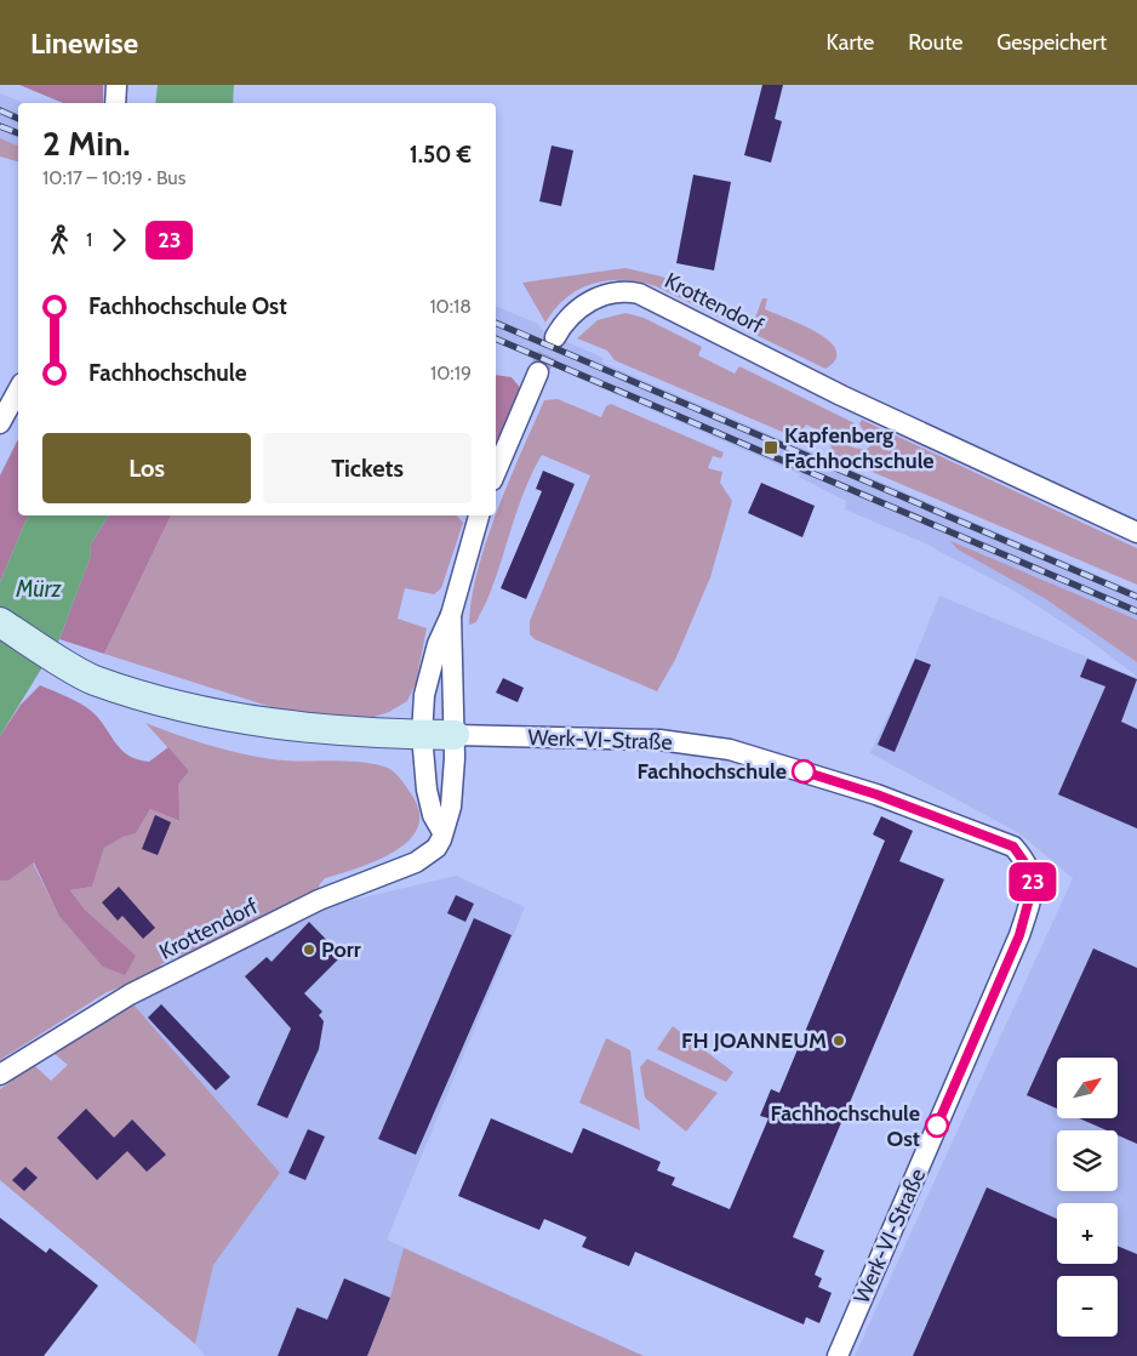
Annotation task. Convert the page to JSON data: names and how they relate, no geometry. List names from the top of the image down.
{
  "streets": {
    "main road": ["Werk-VI-Straße"],
    "street": ["Krottendorf"]
  },
  "crossings": [
    ["Krottendorf", "Werk-VI-Straße"]
  ],
  "water": ["Mürz"],
  "places": {
    "transit": ["Kapfenberg Fachhochschule"],
    "other": [
      "Fachhochschule",
      "Porr",
      "FH JOANNEUM",
      "Fachhochschule Ost"
    ]
  },
  "lines": ["bus line 23"],
  "north": "top right",
  "page": {
    "header": "Linewise",
    "nav": ["Karte", "Route", "Gespeichert"],
    "on_map": "23",
    "heading": ["2 Min.", "10:17 – 10:19 · Bus", "1.50 €"],
    "legs": ["1", "23"],
    "list": [
      {
        "name": "Fachhochschule Ost",
        "value": "10:18"
      },
      {
        "name": "Fachhochschule",
        "value": "10:19"
      }
    ],
    "buttons": ["Los", "Tickets"],
    "map_buttons": ["+", "−"]
  }
}
